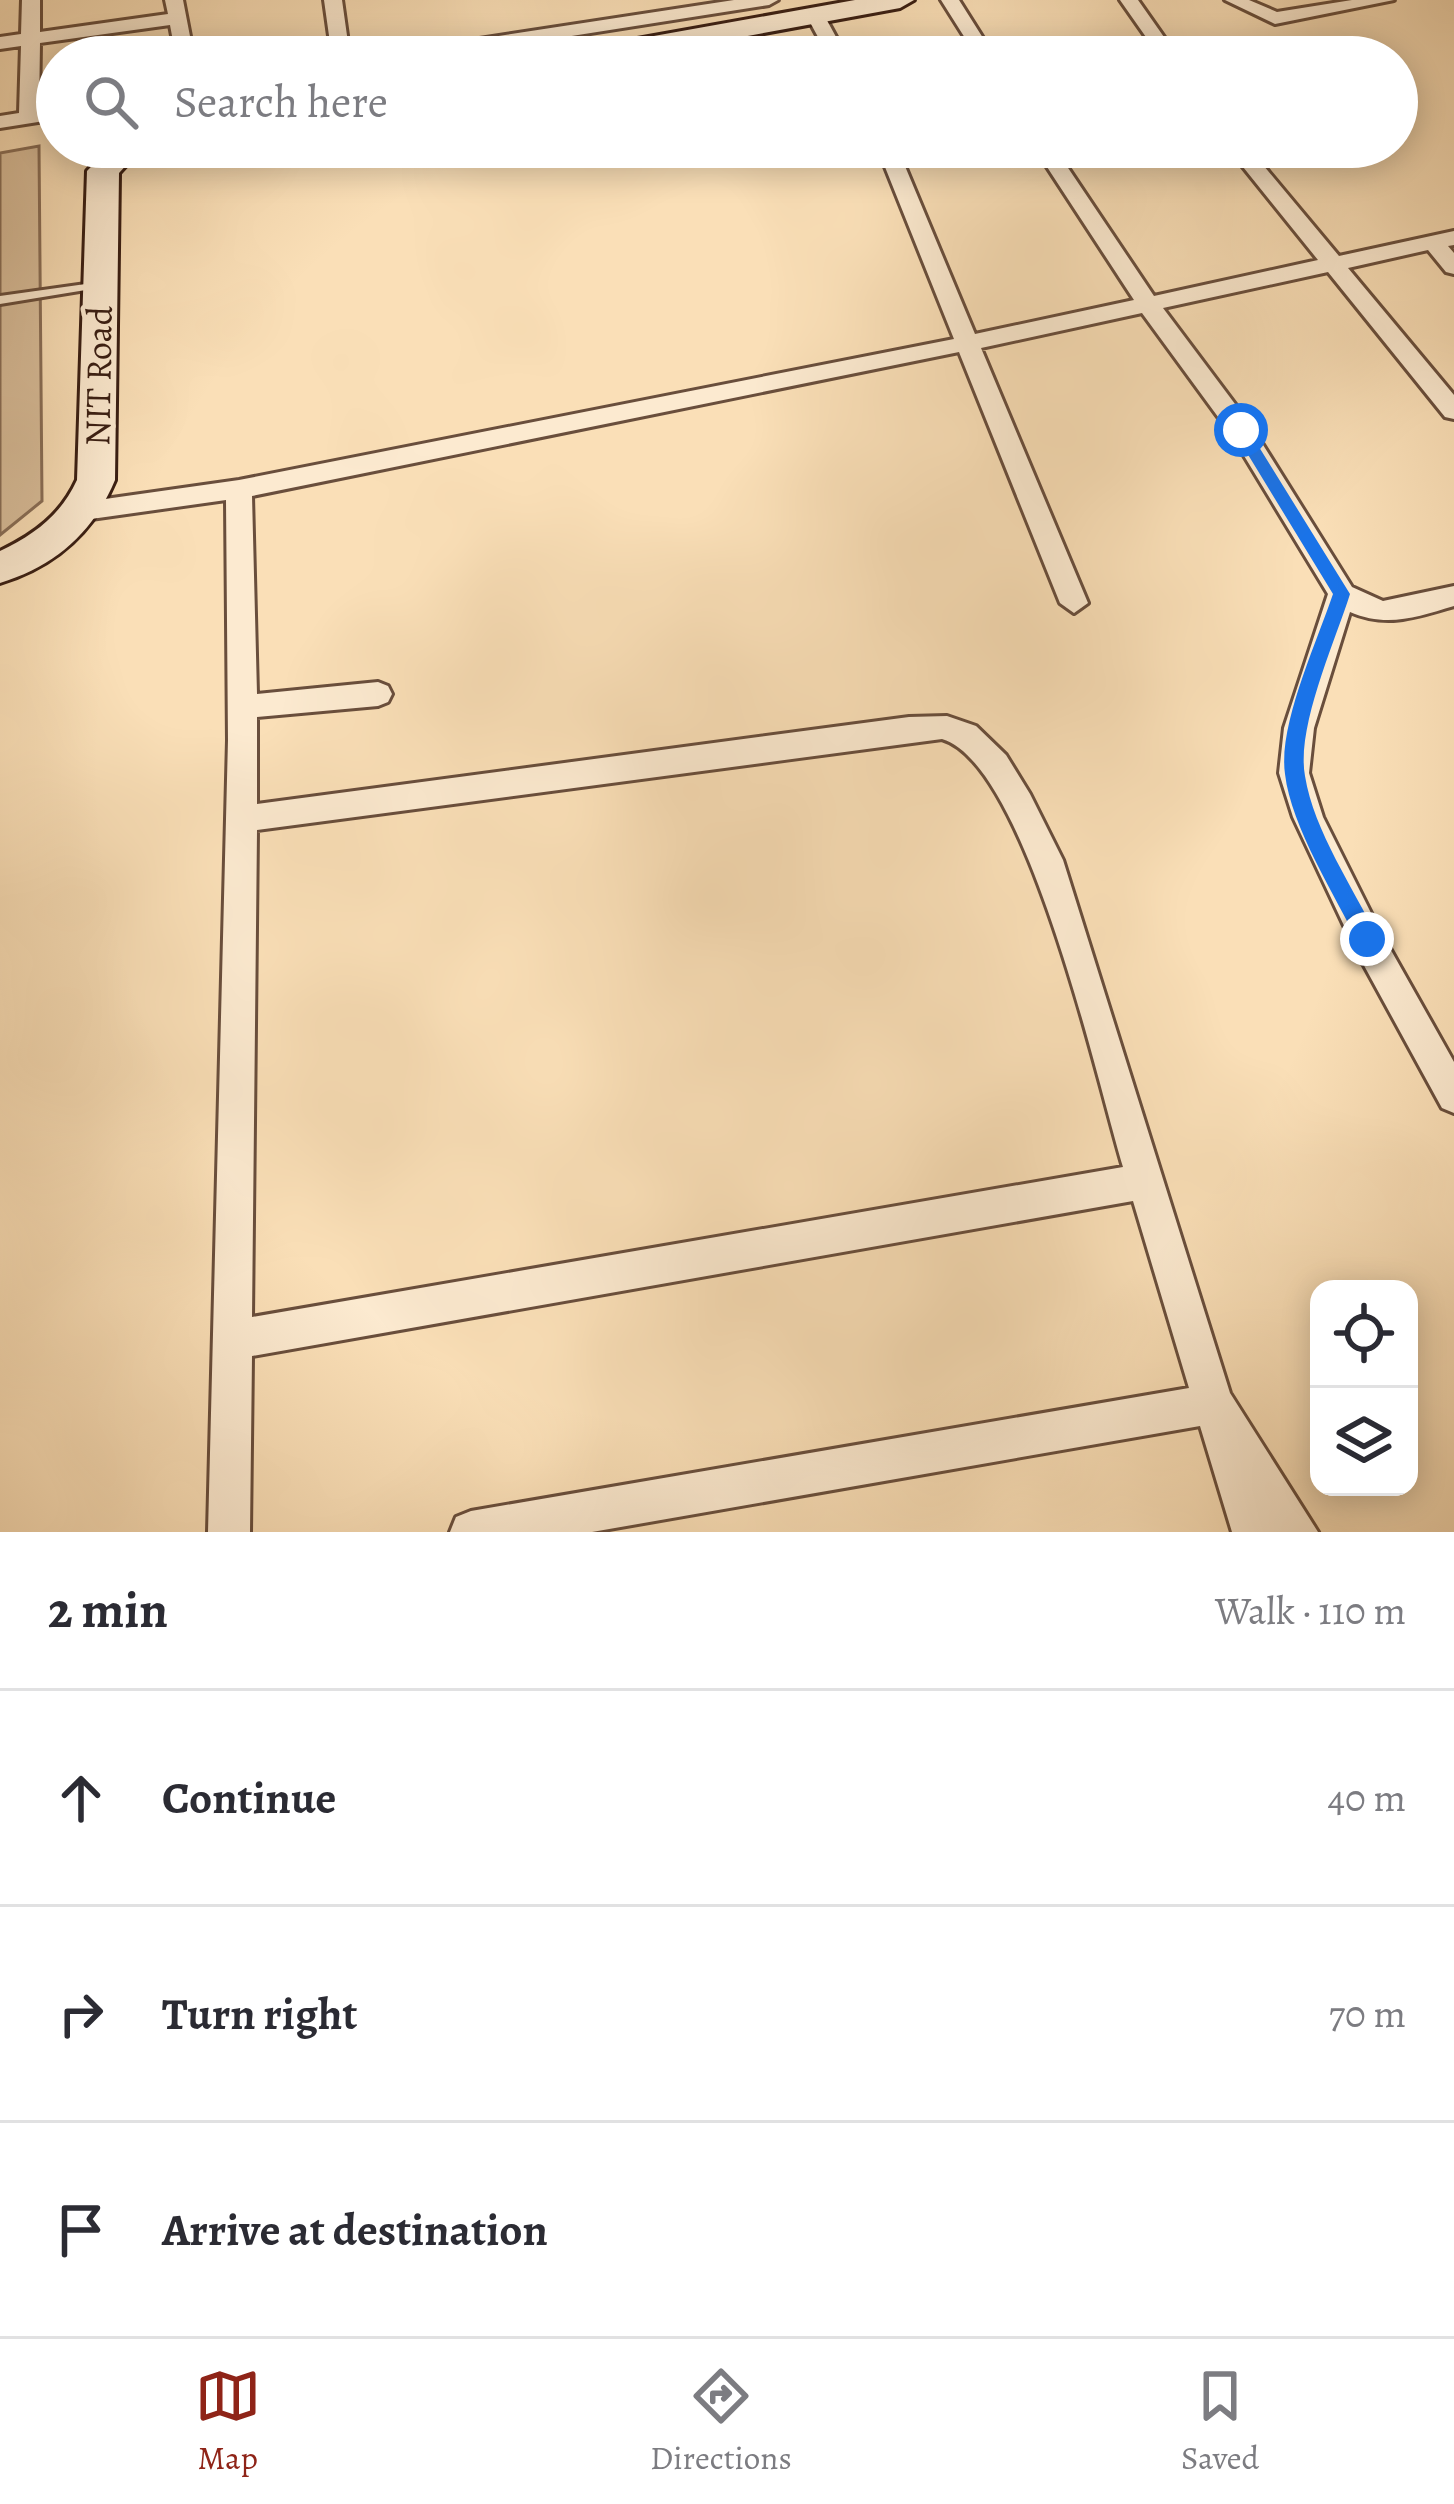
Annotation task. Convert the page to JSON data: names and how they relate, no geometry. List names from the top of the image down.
{
  "streets": {
    "main road": ["NIT Road"]
  },
  "page": {
    "search": "Search here",
    "heading": ["2 min", "Walk · 110 m"],
    "list": [
      ["Continue", "40 m"],
      ["Turn right", "70 m"],
      "Arrive at destination"
    ],
    "nav": ["Map", "Directions", "Saved"]
  }
}
